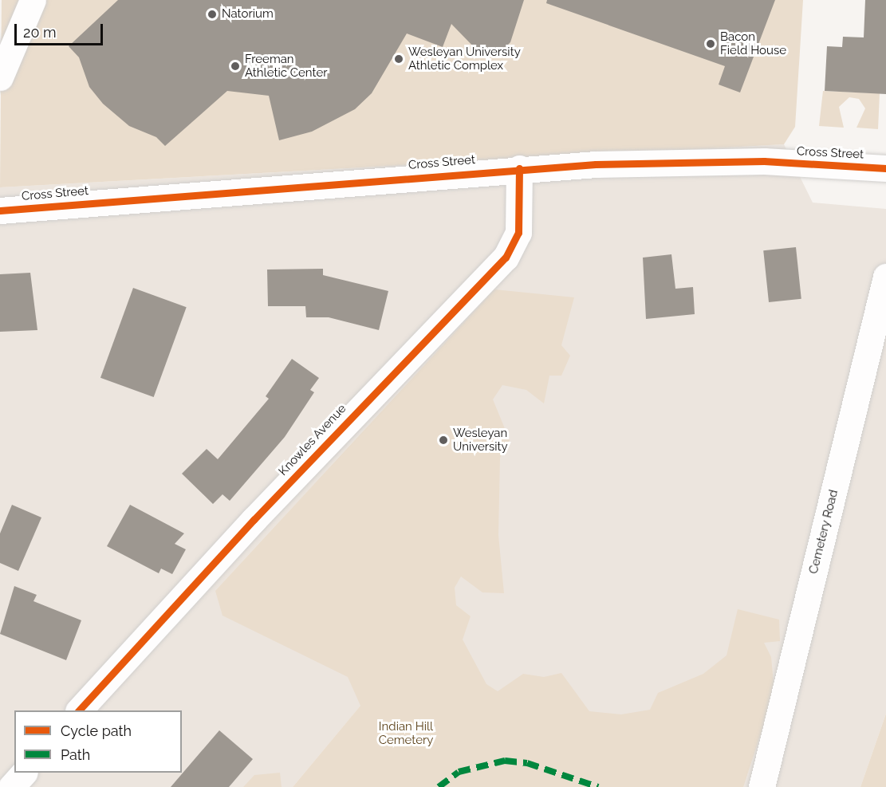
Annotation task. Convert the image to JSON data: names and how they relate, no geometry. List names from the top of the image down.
{
  "streets": {
    "street": ["Cross Street", "Knowles Avenue", "Cemetery Road"]
  },
  "crossings": [
    ["Cross Street", "Knowles Avenue"]
  ],
  "parks": ["Indian Hill Cemetery"],
  "places": [
    "Natorium",
    "Bacon Field House",
    "Wesleyan University Athletic Complex",
    "Freeman Athletic Center",
    "Wesleyan University"
  ],
  "legend": ["Cycle path", "Path"],
  "scale_bar": "20 m"
}
